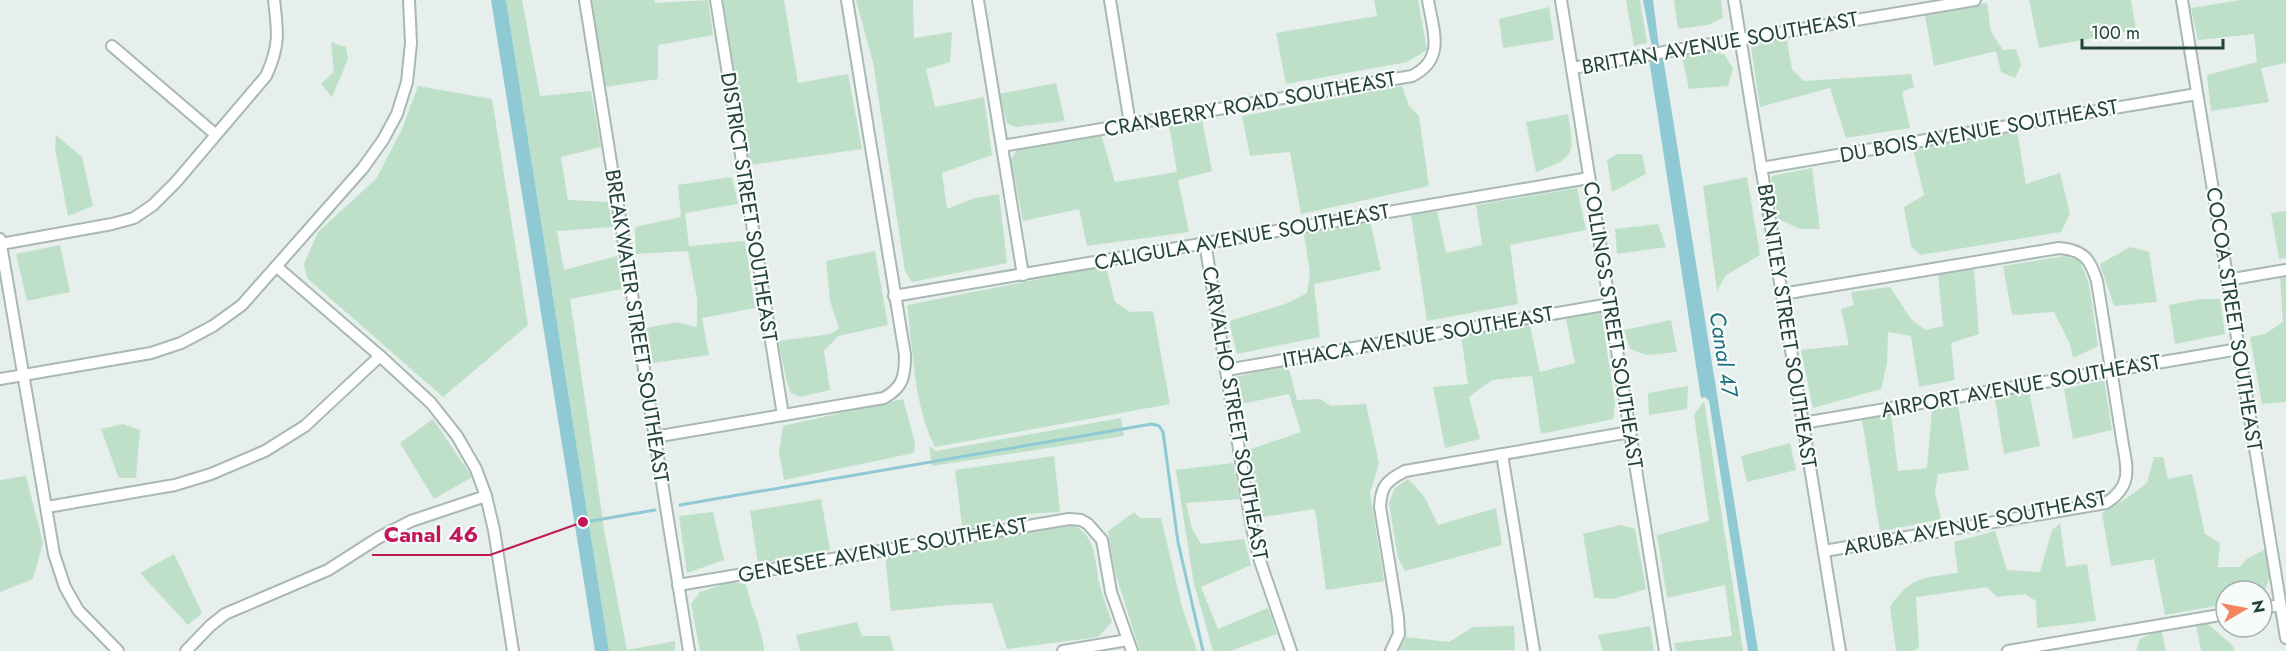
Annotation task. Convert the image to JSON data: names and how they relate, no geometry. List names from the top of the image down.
{
  "streets": {
    "street": [
      "BRITTAN AVENUE SOUTHEAST",
      "CRANBERRY ROAD SOUTHEAST",
      "DU BOIS AVENUE SOUTHEAST",
      "DISTRICT STREET SOUTHEAST",
      "CALIGULA AVENUE SOUTHEAST",
      "COCOA STREET SOUTHEAST",
      "COLLINGS STREET SOUTHEAST",
      "BREAKWATER STREET SOUTHEAST",
      "BRANTLEY STREET SOUTHEAST",
      "ITHACA AVENUE SOUTHEAST",
      "AIRPORT AVENUE SOUTHEAST",
      "CARVALHO STREET SOUTHEAST",
      "ARUBA AVENUE SOUTHEAST",
      "GENESEE AVENUE SOUTHEAST"
    ]
  },
  "crossings": [
    ["BRITTAN AVENUE SOUTHEAST", "COLLINGS STREET SOUTHEAST"],
    ["BRITTAN AVENUE SOUTHEAST", "BRANTLEY STREET SOUTHEAST"],
    ["DU BOIS AVENUE SOUTHEAST", "COCOA STREET SOUTHEAST"],
    ["DU BOIS AVENUE SOUTHEAST", "BRANTLEY STREET SOUTHEAST"],
    ["CALIGULA AVENUE SOUTHEAST", "COLLINGS STREET SOUTHEAST"],
    ["CALIGULA AVENUE SOUTHEAST", "CARVALHO STREET SOUTHEAST"],
    ["COCOA STREET SOUTHEAST", "AIRPORT AVENUE SOUTHEAST"],
    ["COLLINGS STREET SOUTHEAST", "ITHACA AVENUE SOUTHEAST"],
    ["BREAKWATER STREET SOUTHEAST", "GENESEE AVENUE SOUTHEAST"],
    ["BRANTLEY STREET SOUTHEAST", "AIRPORT AVENUE SOUTHEAST"],
    ["BRANTLEY STREET SOUTHEAST", "ARUBA AVENUE SOUTHEAST"],
    ["ITHACA AVENUE SOUTHEAST", "CARVALHO STREET SOUTHEAST"],
    ["AIRPORT AVENUE SOUTHEAST", "ARUBA AVENUE SOUTHEAST"]
  ],
  "water": ["Canal 47"],
  "places": ["Canal 46"],
  "scale_bar": "100 m",
  "north": "right"
}
